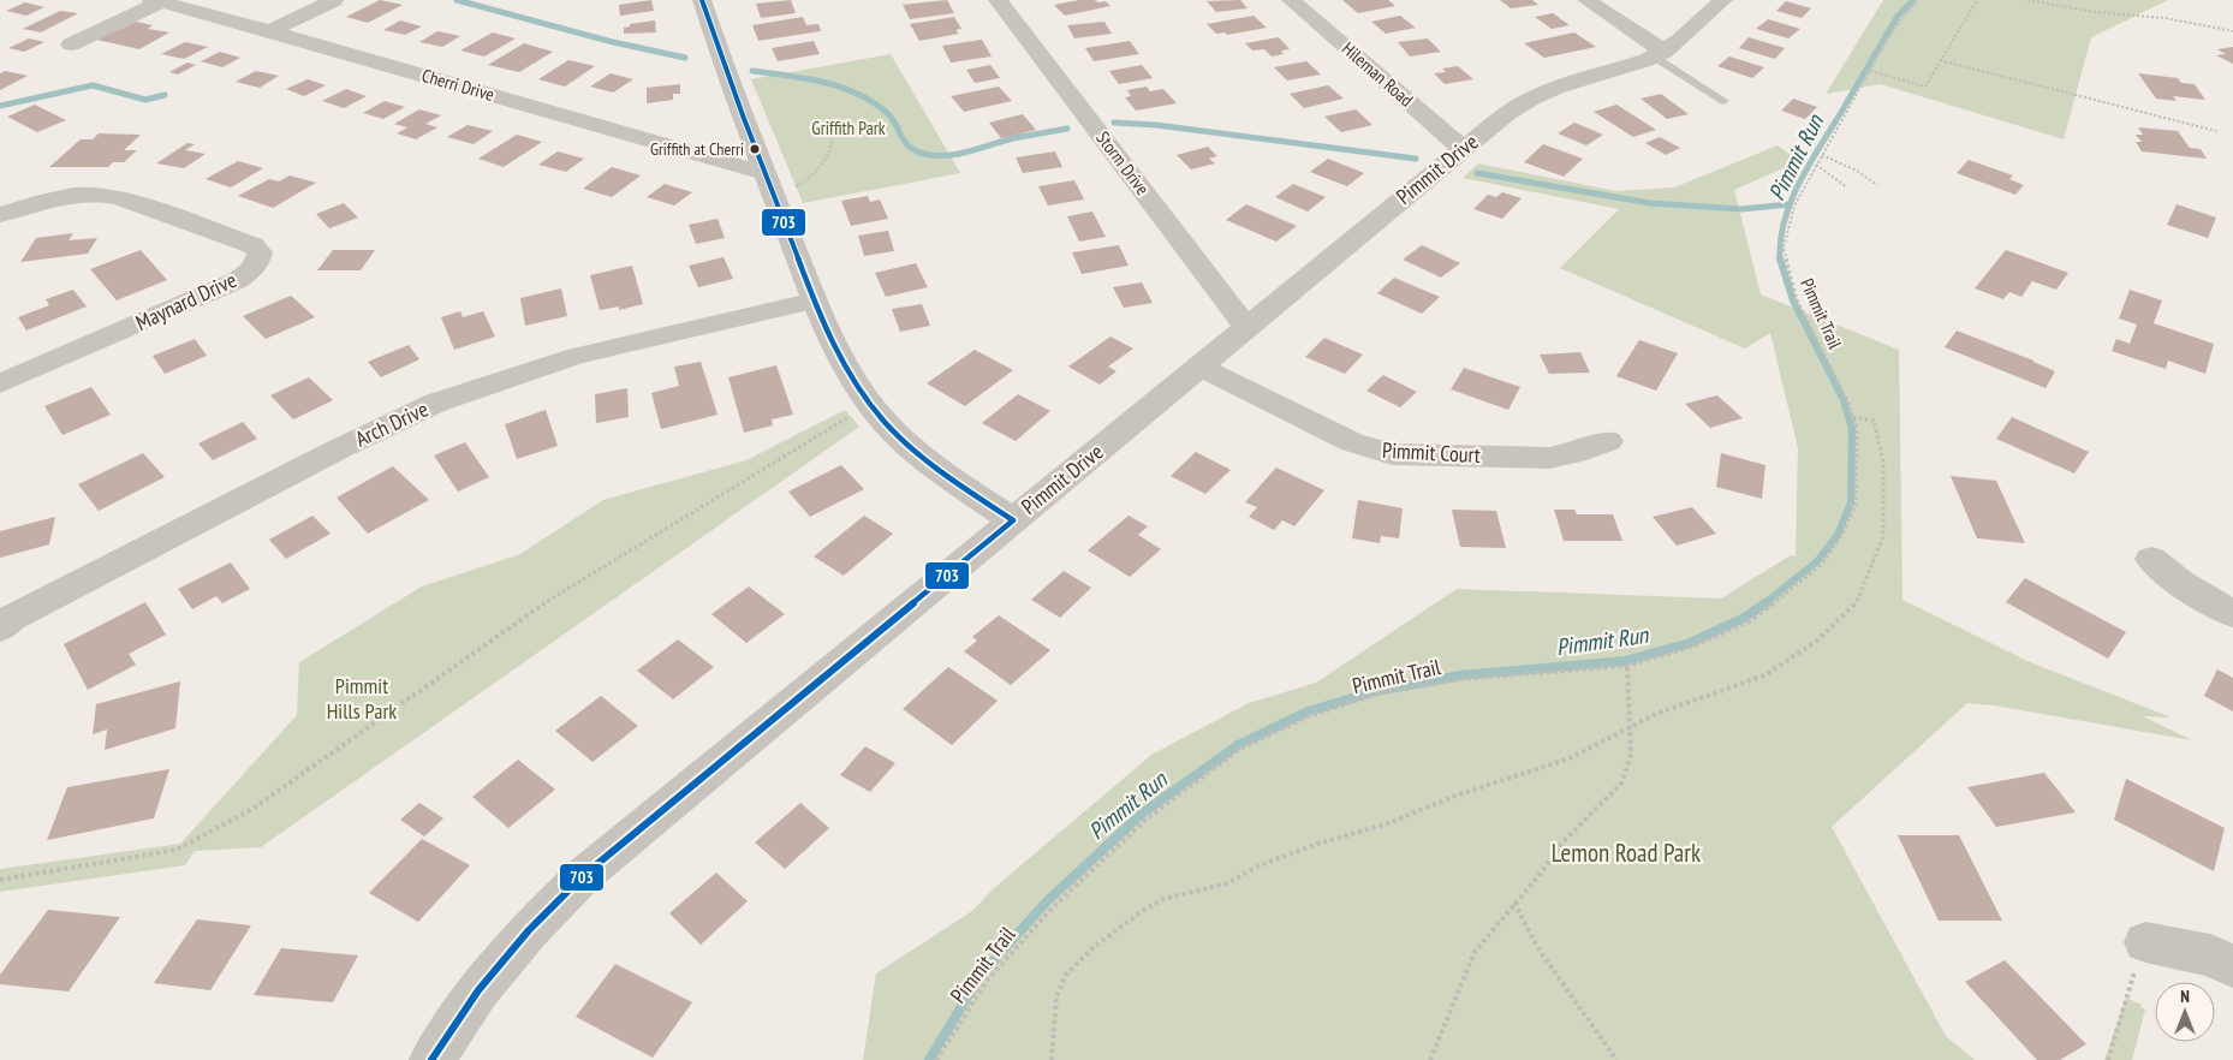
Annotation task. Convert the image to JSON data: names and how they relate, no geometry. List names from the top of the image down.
{
  "streets": {
    "street": [
      "Hileman Road",
      "Cherri Drive",
      "Storm Drive",
      "Pimmit Drive",
      "Maynard Drive",
      "Arch Drive",
      "Pimmit Court"
    ],
    "path": ["Pimmit Trail"]
  },
  "crossings": [
    ["Hileman Road", "Pimmit Drive"],
    ["Storm Drive", "Pimmit Drive"],
    ["Pimmit Drive", "Pimmit Court"]
  ],
  "water": ["Pimmit Run"],
  "parks": ["Griffith Park", "Pimmit Hills Park", "Lemon Road Park"],
  "places": ["Griffith at Cherri"],
  "lines": ["transit line 703"],
  "north": "top"
}
